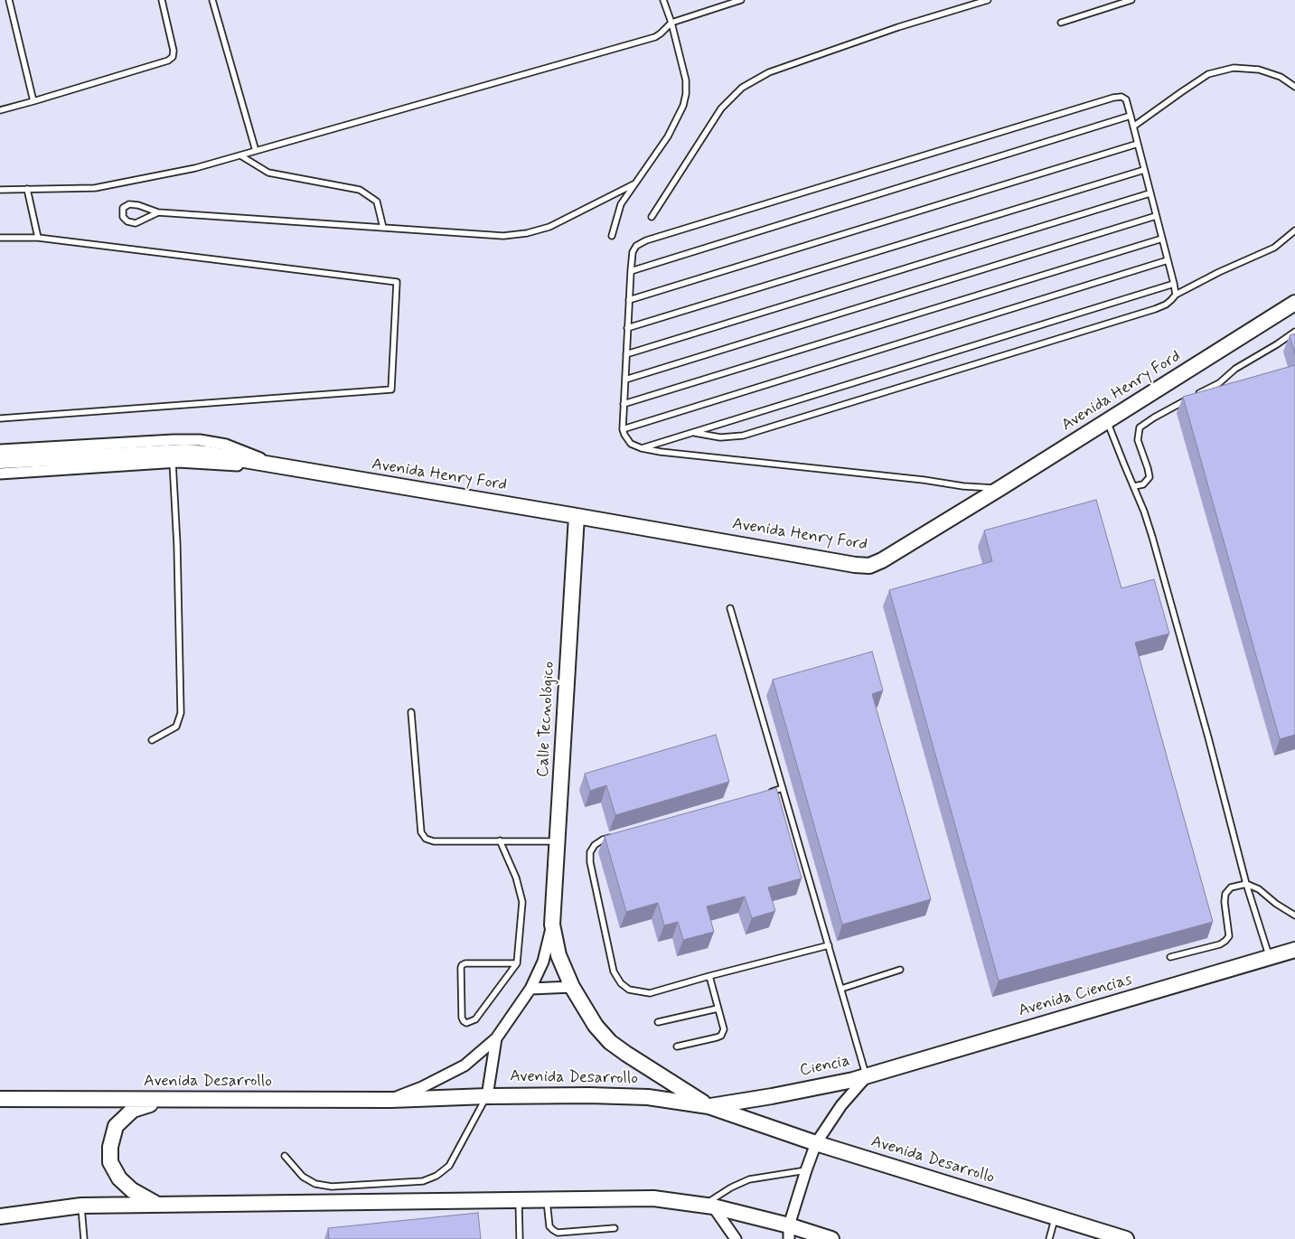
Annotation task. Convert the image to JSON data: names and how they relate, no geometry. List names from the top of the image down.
{
  "streets": {
    "street": [
      "Avenida Henry Ford",
      "Calle Tecnológico",
      "Avenida Ciencias",
      "Ciencia",
      "Avenida Desarrollo"
    ]
  },
  "crossings": [
    ["Avenida Henry Ford", "Calle Tecnológico"],
    ["Calle Tecnológico", "Ciencia"],
    ["Calle Tecnológico", "Avenida Desarrollo"],
    ["Avenida Ciencias", "Ciencia"],
    ["Ciencia", "Avenida Desarrollo"]
  ]
}
